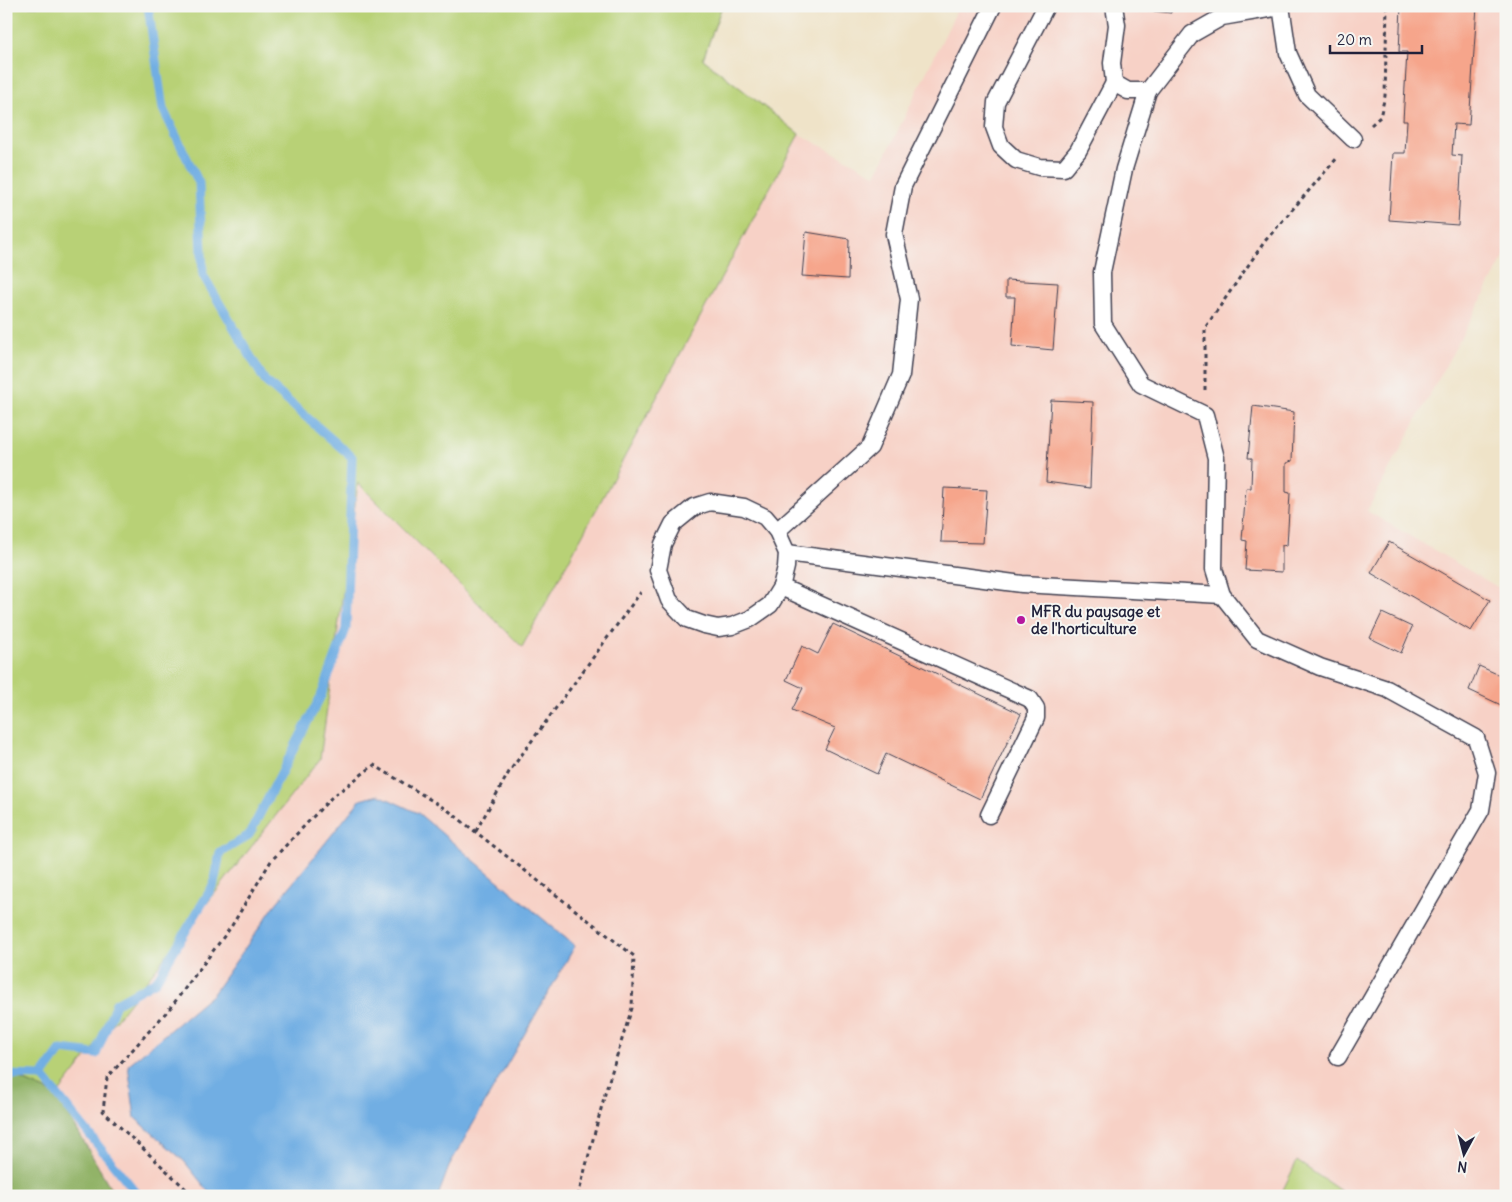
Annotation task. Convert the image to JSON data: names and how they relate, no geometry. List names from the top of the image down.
{
  "places": ["MFR du paysage et de l'horticulture"],
  "scale_bar": "20 m",
  "north": "bottom"
}
